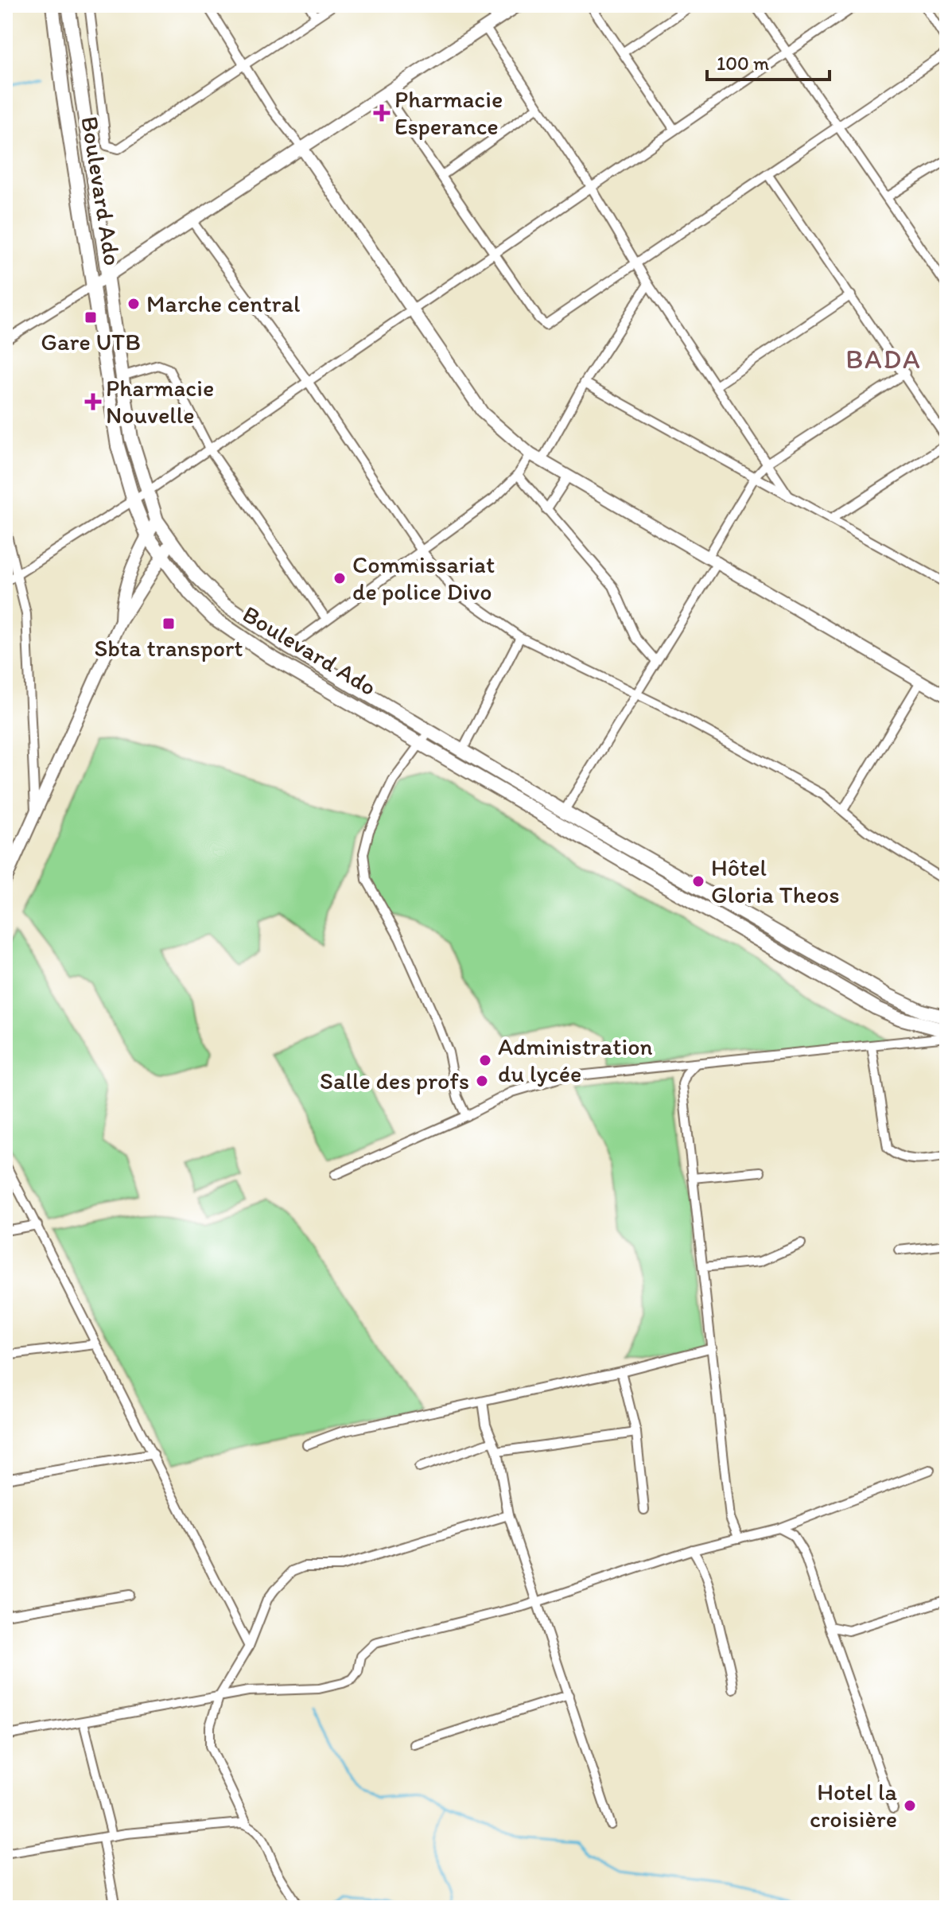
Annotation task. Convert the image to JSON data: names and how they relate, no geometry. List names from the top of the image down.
{
  "streets": {
    "main road": ["Boulevard Ado"]
  },
  "districts": ["BADA"],
  "places": {
    "health": ["Pharmacie Esperance", "Pharmacie Nouvelle"],
    "other": [
      "Marche central",
      "Commissariat de police Divo",
      "Hôtel Gloria Theos",
      "Administration du lycée",
      "Salle des profs",
      "Hotel la croisière"
    ],
    "transit": ["Gare UTB", "Sbta transport"]
  },
  "scale_bar": "100 m"
}
